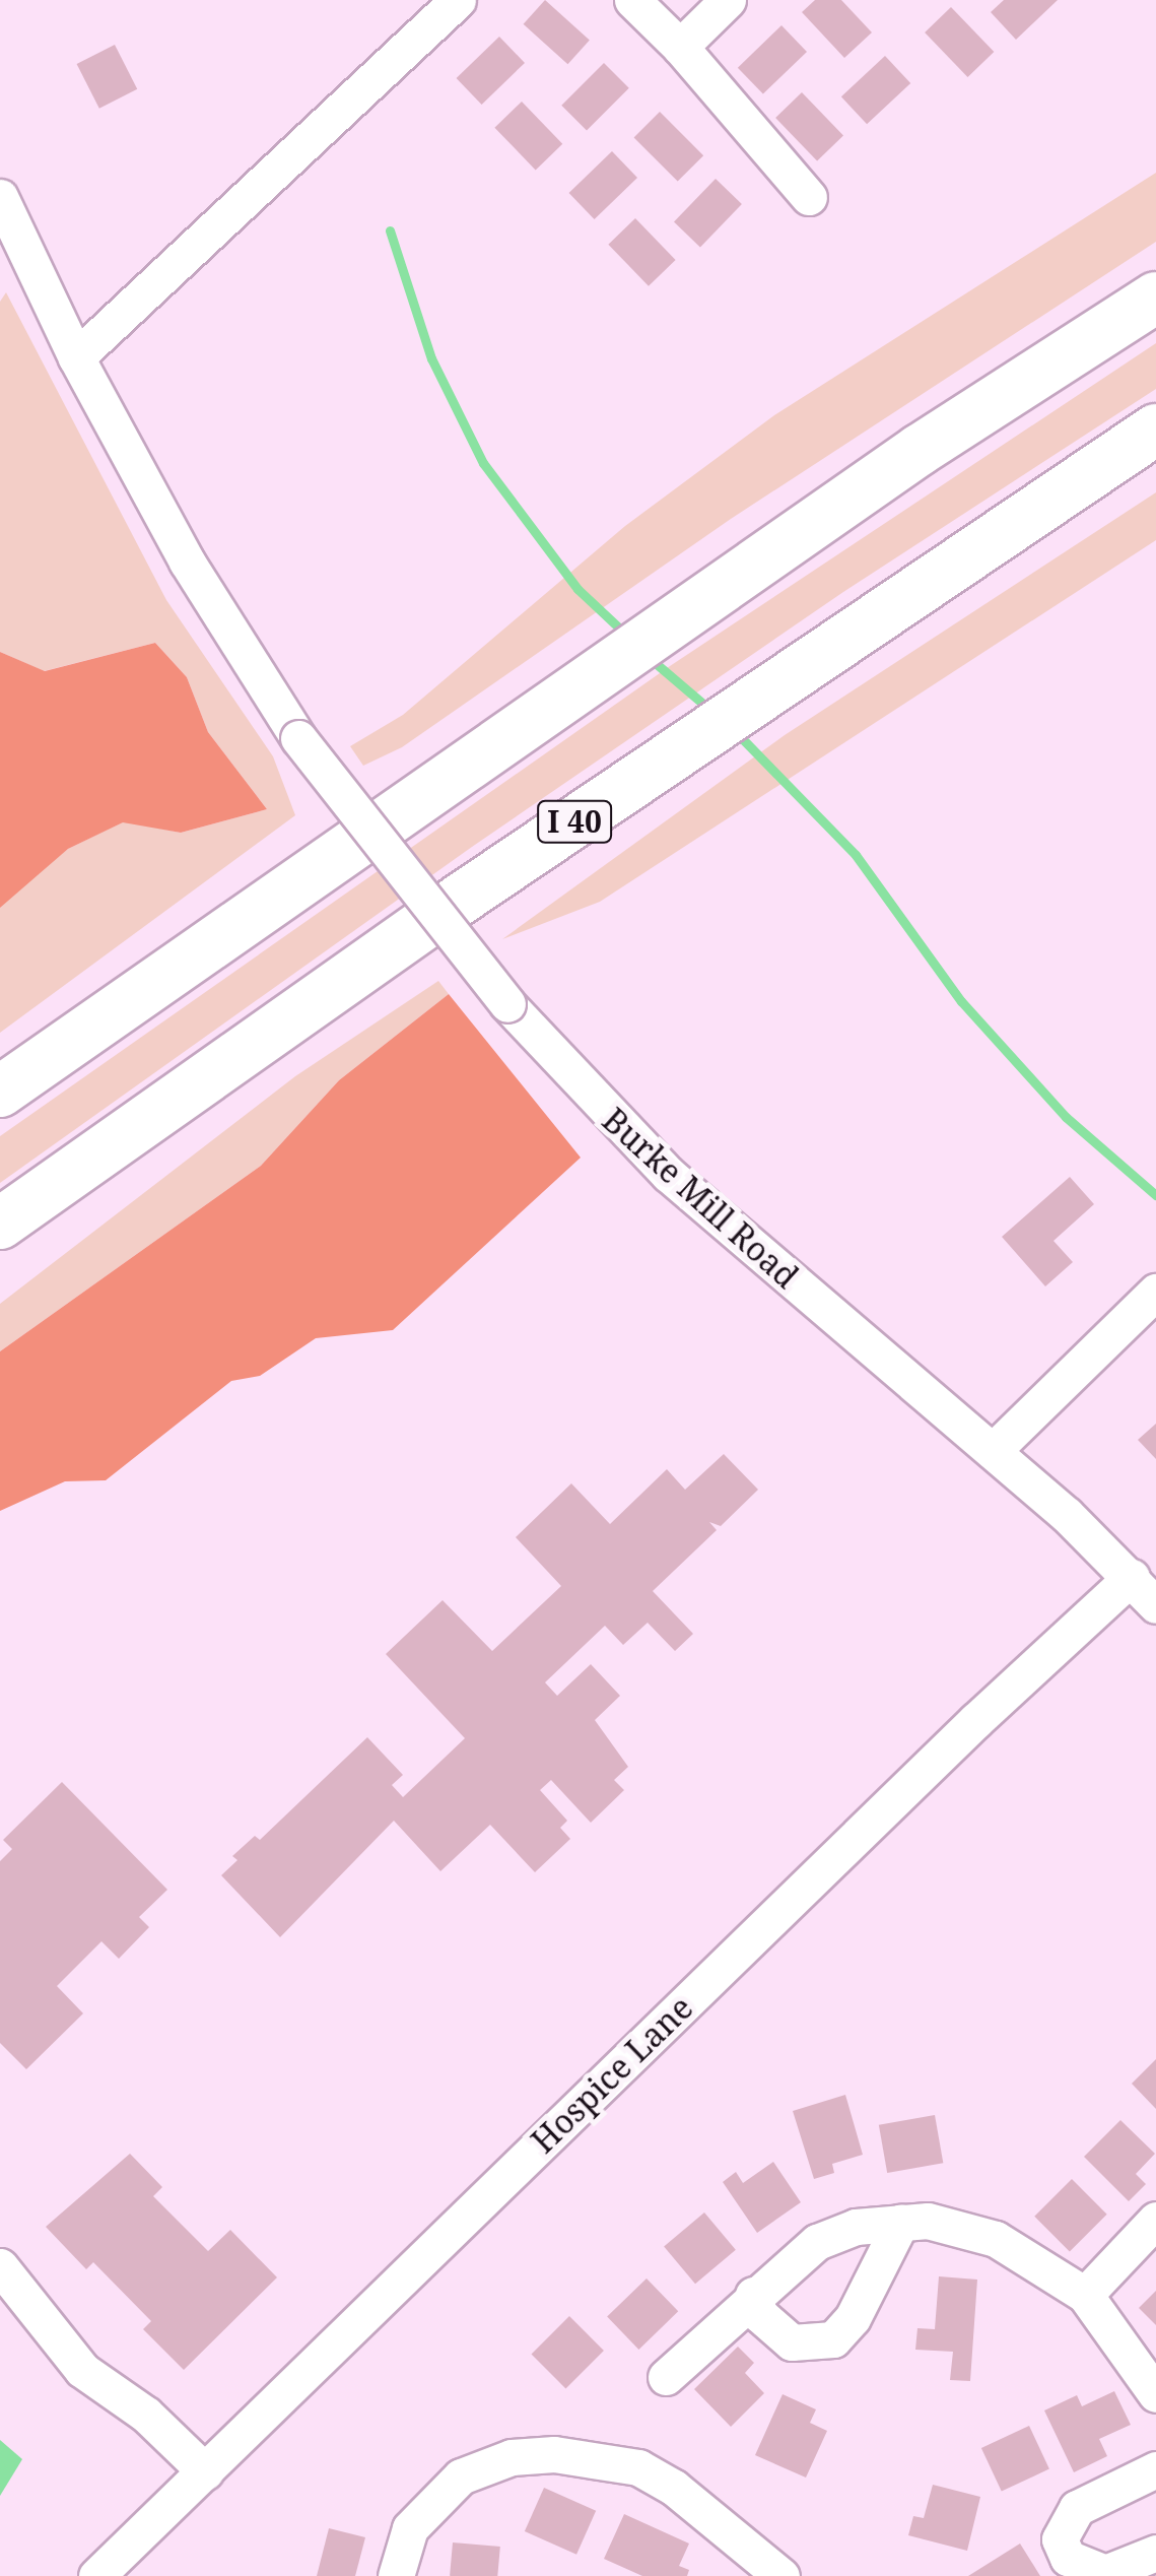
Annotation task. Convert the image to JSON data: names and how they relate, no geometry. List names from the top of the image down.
{
  "streets": {
    "highway": ["I 40"],
    "street": ["Burke Mill Road", "Hospice Lane"]
  },
  "crossings": [
    ["Burke Mill Road", "Hospice Lane"]
  ]
}
